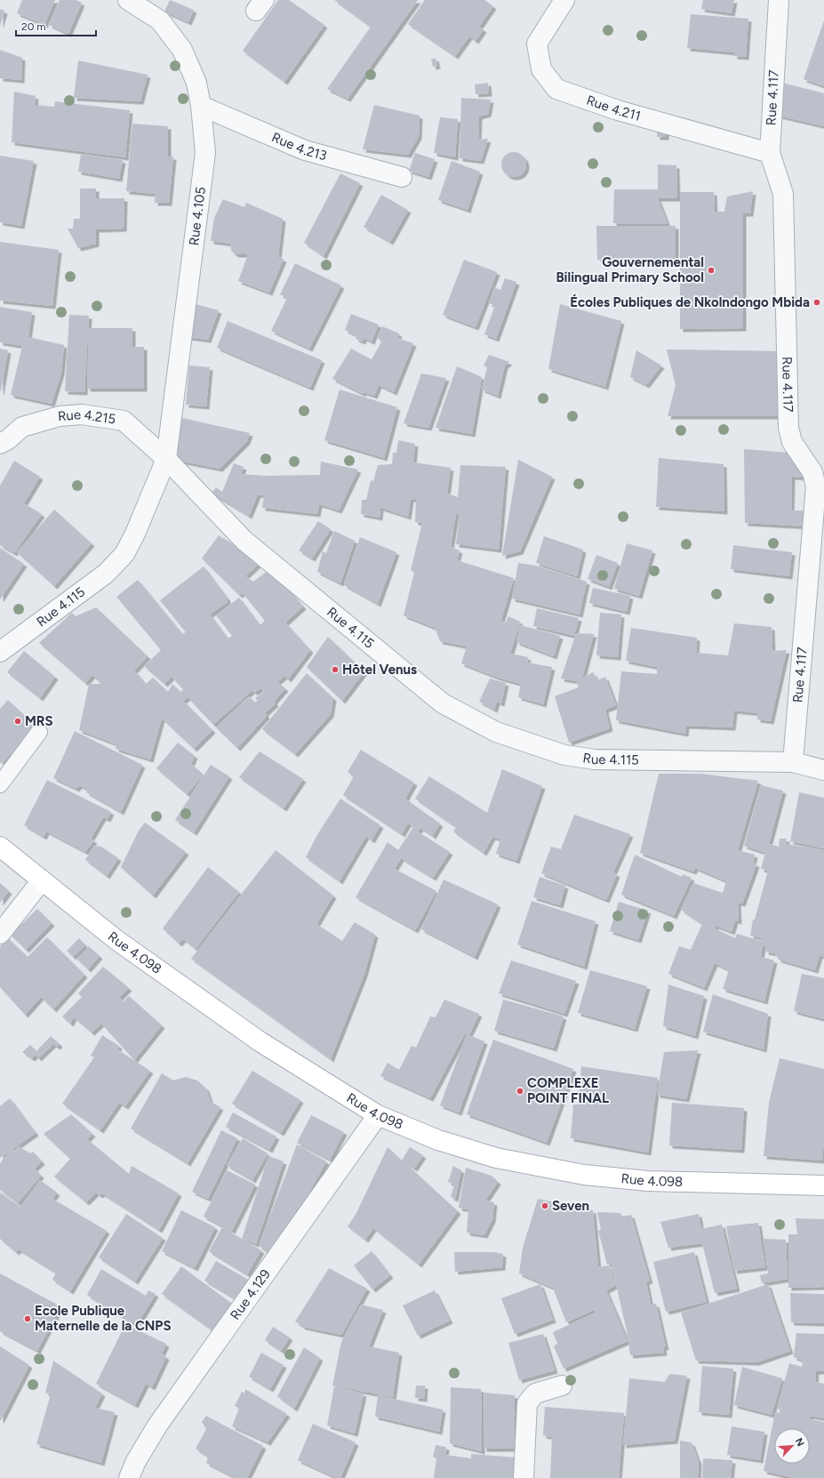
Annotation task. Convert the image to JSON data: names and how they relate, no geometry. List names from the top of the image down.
{
  "streets": {
    "main road": ["Rue 4.098"],
    "street": [
      "Rue 4.117",
      "Rue 4.211",
      "Rue 4.213",
      "Rue 4.105",
      "Rue 4.215",
      "Rue 4.115",
      "Rue 4.129"
    ]
  },
  "crossings": [
    ["Rue 4.117", "Rue 4.211"],
    ["Rue 4.117", "Rue 4.115"],
    ["Rue 4.213", "Rue 4.105"],
    ["Rue 4.105", "Rue 4.215"],
    ["Rue 4.105", "Rue 4.115"],
    ["Rue 4.215", "Rue 4.115"],
    ["Rue 4.098", "Rue 4.129"]
  ],
  "places": [
    "Gouvernemental Bilingual Primary School",
    "Écoles Publiques de Nkolndongo Mbida",
    "Hôtel Venus",
    "MRS",
    "COMPLEXE POINT FINAL",
    "Seven",
    "Ecole Publique Maternelle de la CNPS"
  ],
  "scale_bar": "20 m",
  "north": "top right"
}
